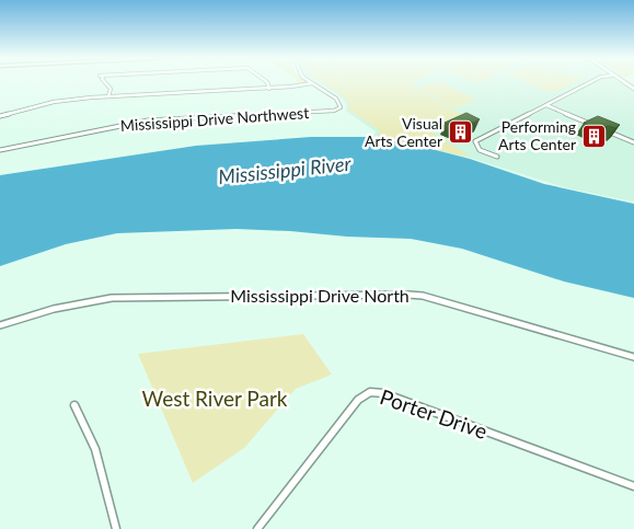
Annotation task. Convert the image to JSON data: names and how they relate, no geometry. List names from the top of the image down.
{
  "streets": {
    "street": ["Mississippi Drive Northwest", "Mississippi Drive North", "Porter Drive"]
  },
  "water": ["Mississippi River"],
  "parks": ["West River Park"],
  "places": {
    "building": ["Visual Arts Center", "Performing Arts Center"]
  }
}
